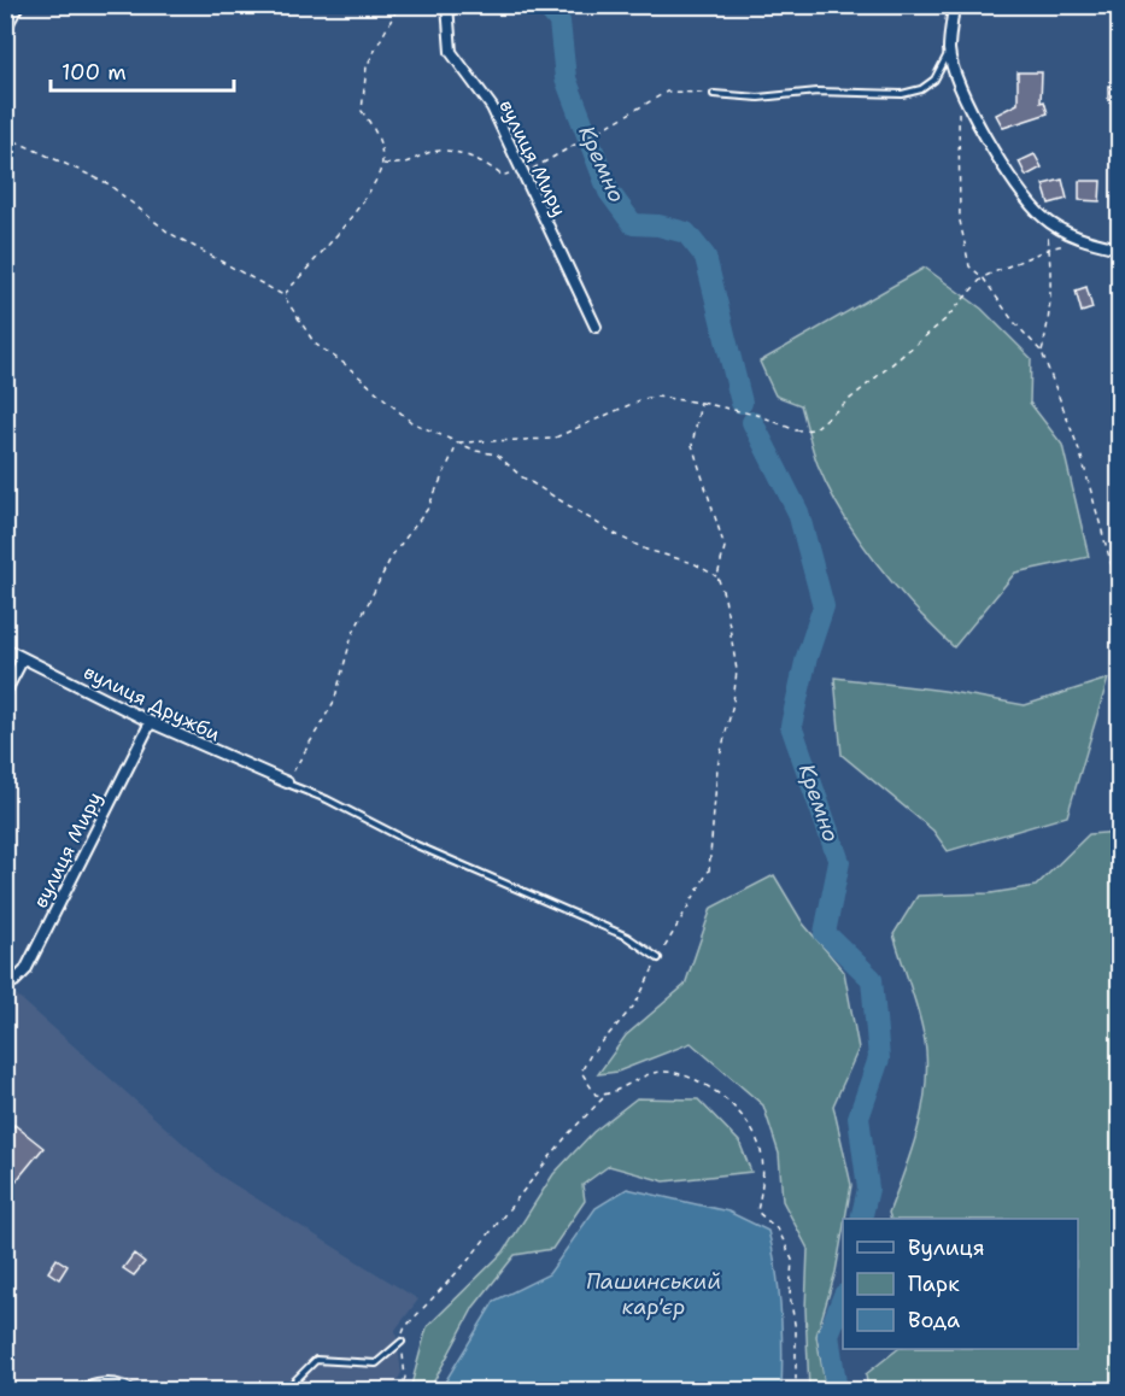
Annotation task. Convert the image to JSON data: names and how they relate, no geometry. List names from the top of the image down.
{
  "streets": {
    "street": ["вулиця Миру", "вулиця Дружби"]
  },
  "crossings": [
    ["вулиця Миру", "вулиця Дружби"]
  ],
  "water": ["Кремно", "Пашинський кар'єр"],
  "legend": ["Вулиця", "Парк", "Вода"],
  "scale_bar": "100 m"
}
